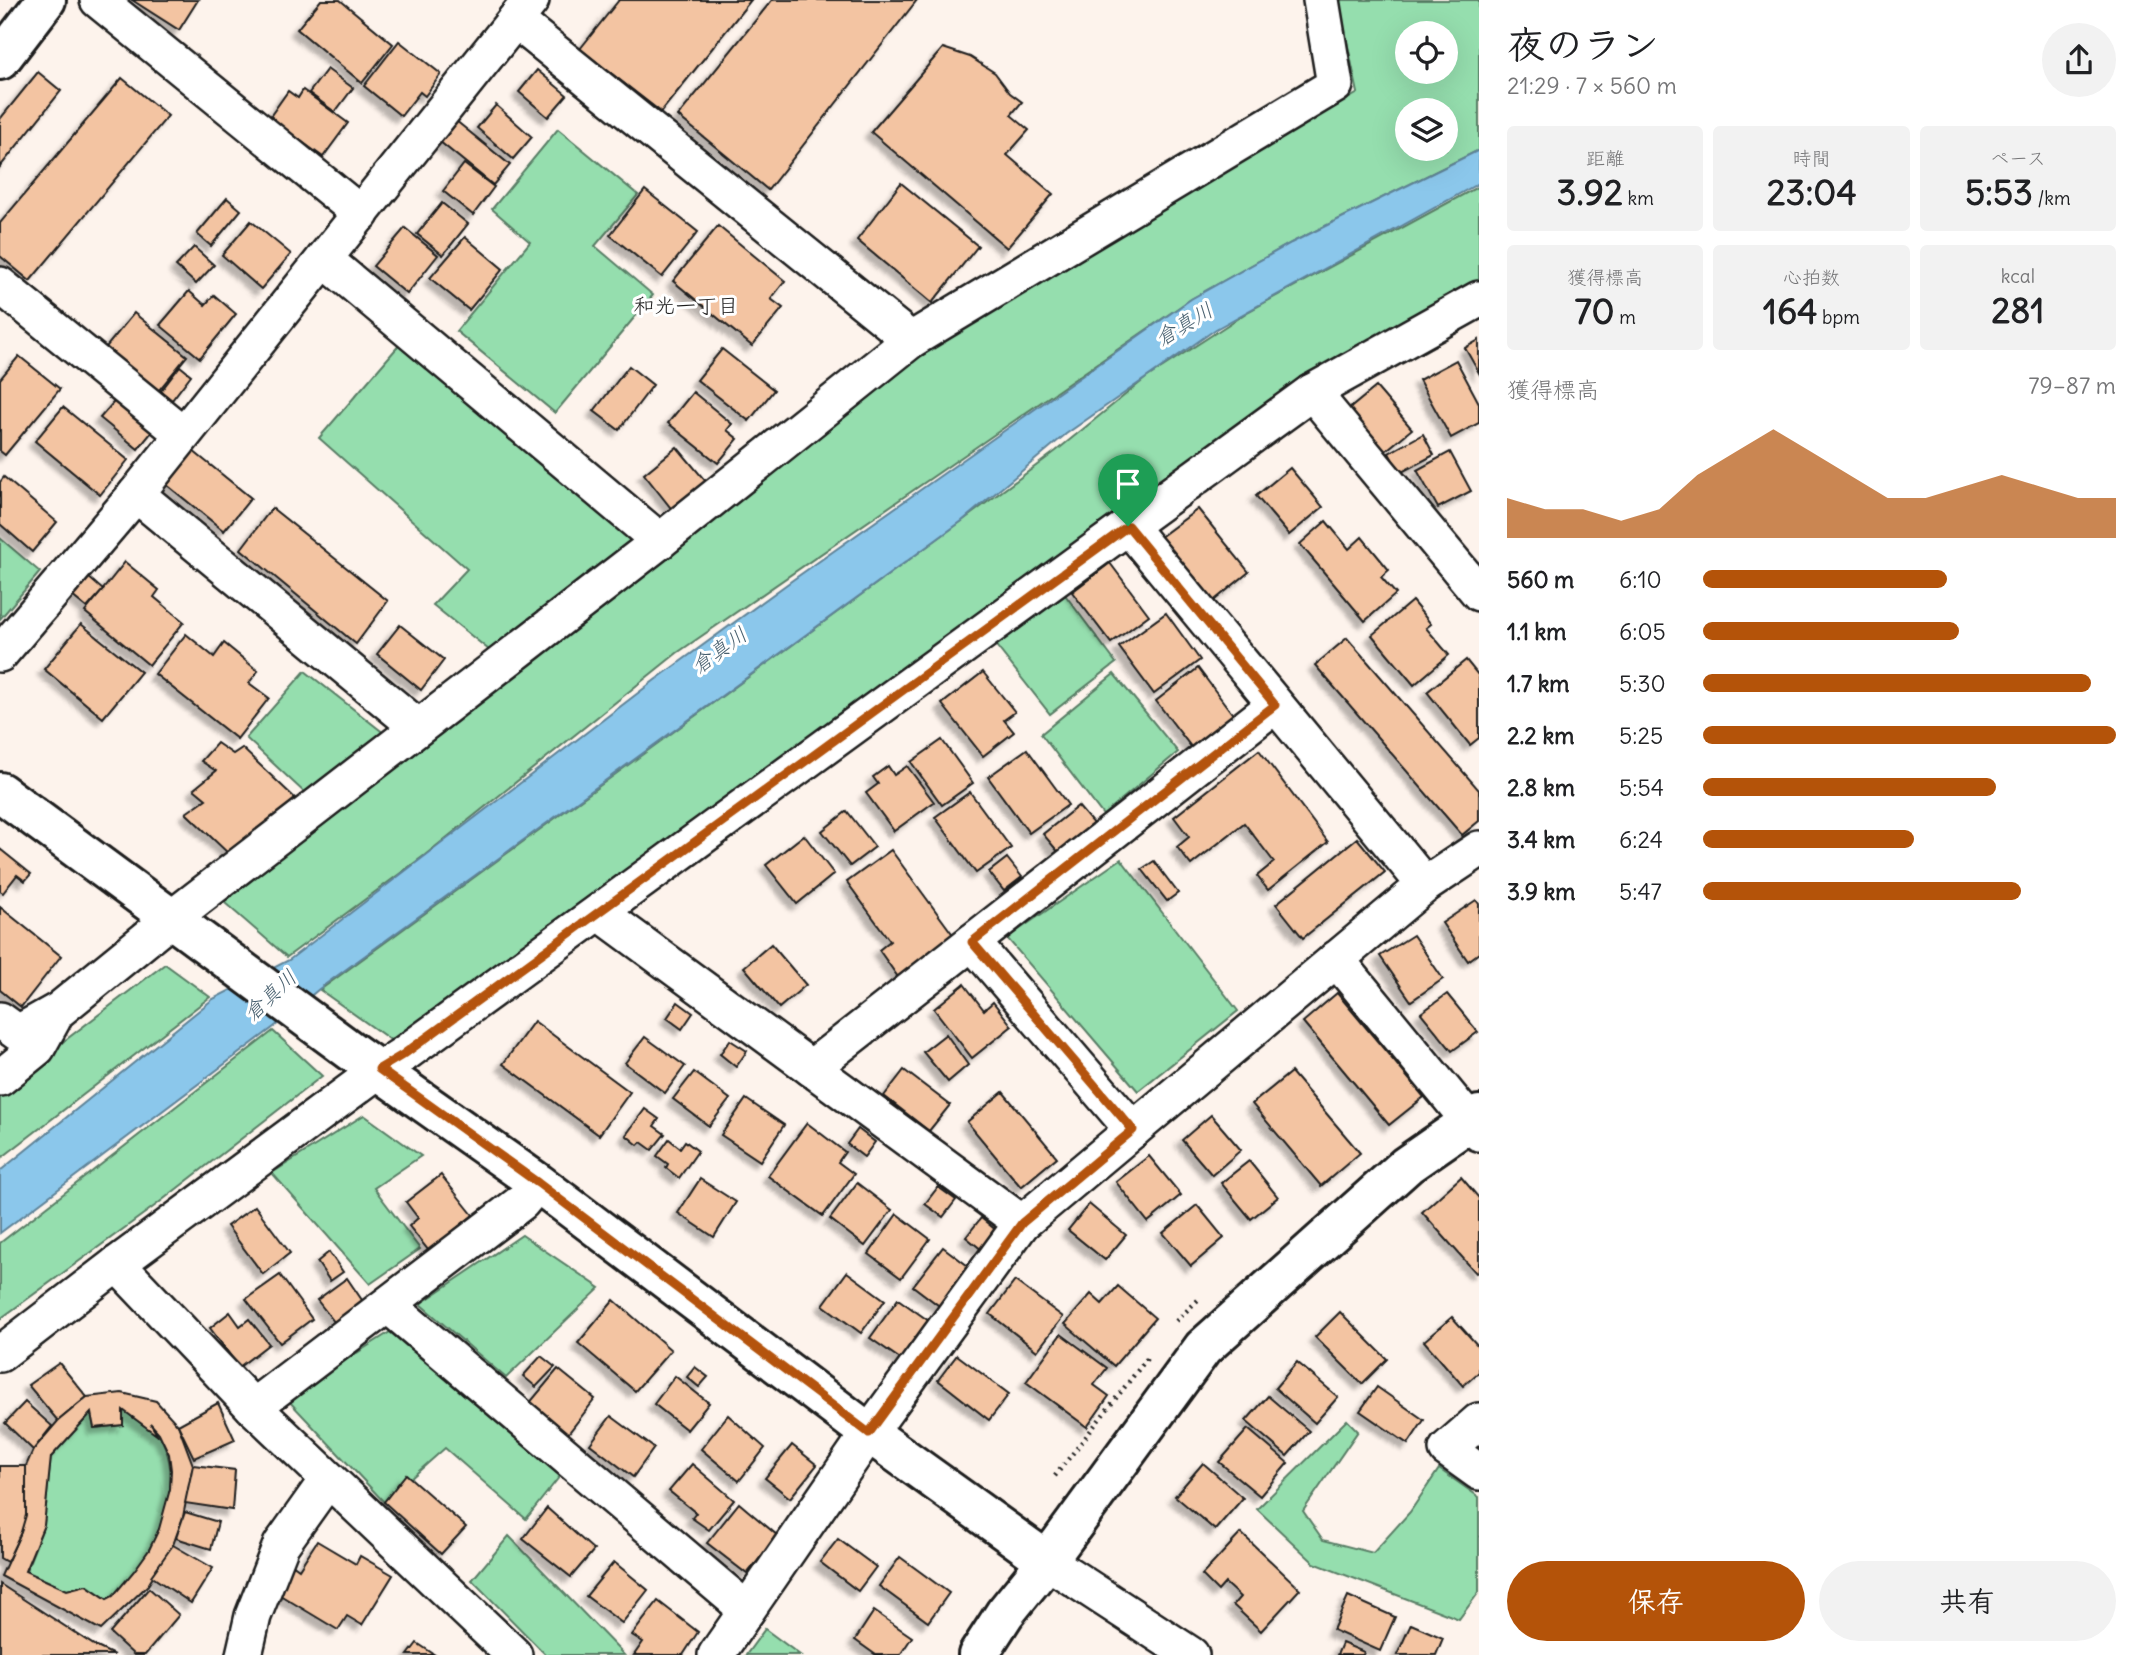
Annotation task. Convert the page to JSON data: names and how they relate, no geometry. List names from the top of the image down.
{
  "districts": ["和光一丁目"],
  "water": ["倉真川"],
  "page": {
    "heading": ["夜のラン", "21:29 · 7 × 560 m"],
    "stats": [
      ["距離", "3.92 km"],
      ["時間", "23:04"],
      ["ペース", "5:53 /km"],
      ["獲得標高", "70 m"],
      ["心拍数", "164 bpm"],
      ["kcal", "281"]
    ],
    "chart": ["獲得標高", "79–87 m"],
    "list": [
      {
        "name": "560 m",
        "note": "6:10"
      },
      {
        "name": "1.1 km",
        "note": "6:05"
      },
      {
        "name": "1.7 km",
        "note": "5:30"
      },
      {
        "name": "2.2 km",
        "note": "5:25"
      },
      {
        "name": "2.8 km",
        "note": "5:54"
      },
      {
        "name": "3.4 km",
        "note": "6:24"
      },
      {
        "name": "3.9 km",
        "note": "5:47"
      }
    ],
    "buttons": ["保存", "共有"]
  }
}
